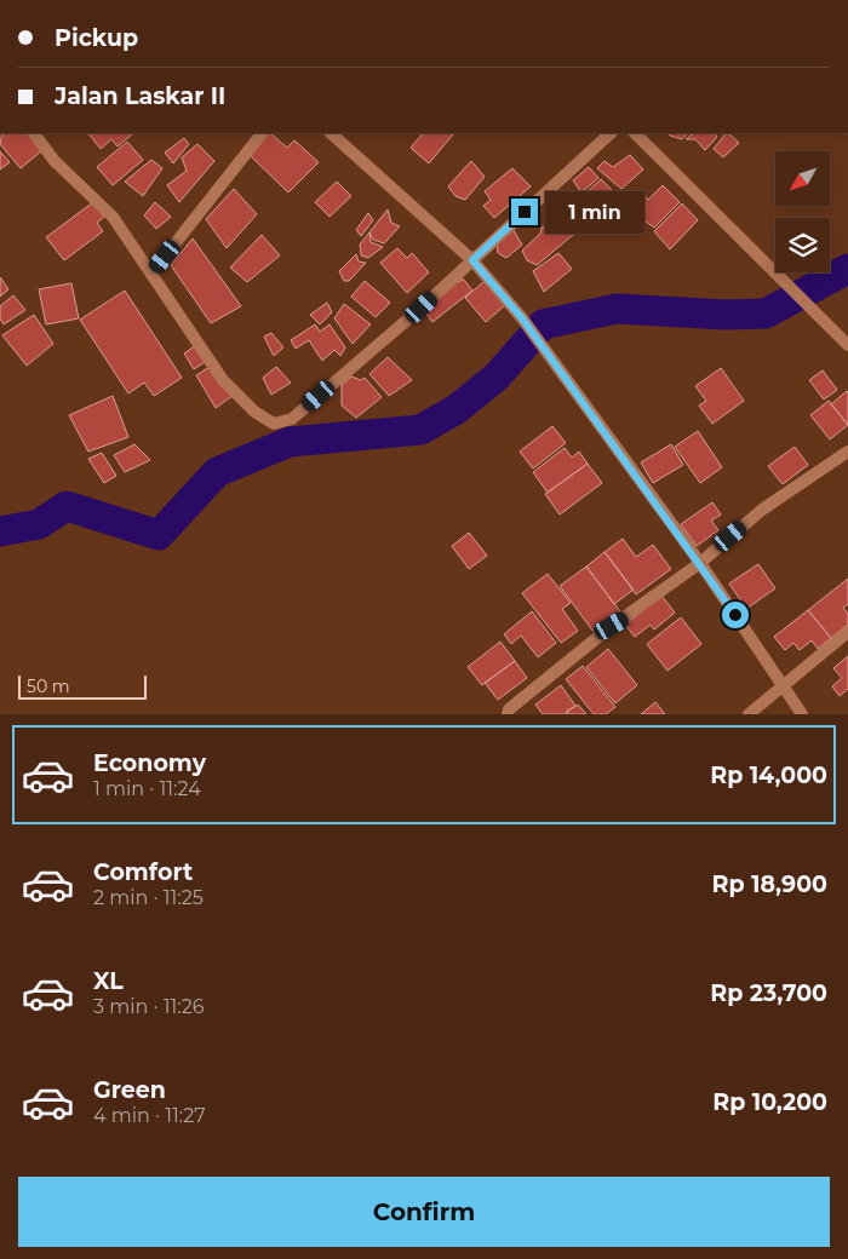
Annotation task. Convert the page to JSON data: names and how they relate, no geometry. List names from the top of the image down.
{
  "scale_bar": "50 m",
  "north": "bottom left",
  "page": {
    "banner": ["Pickup", "Jalan Laskar II"],
    "bubble": "1 min",
    "scale": "50 m",
    "list": [
      {
        "name": "Economy",
        "note": "1 min · 11:24",
        "value": "Rp 14,000"
      },
      {
        "name": "Comfort",
        "note": "2 min · 11:25",
        "value": "Rp 18,900"
      },
      {
        "name": "XL",
        "note": "3 min · 11:26",
        "value": "Rp 23,700"
      },
      {
        "name": "Green",
        "note": "4 min · 11:27",
        "value": "Rp 10,200"
      }
    ],
    "buttons": "Confirm"
  }
}
